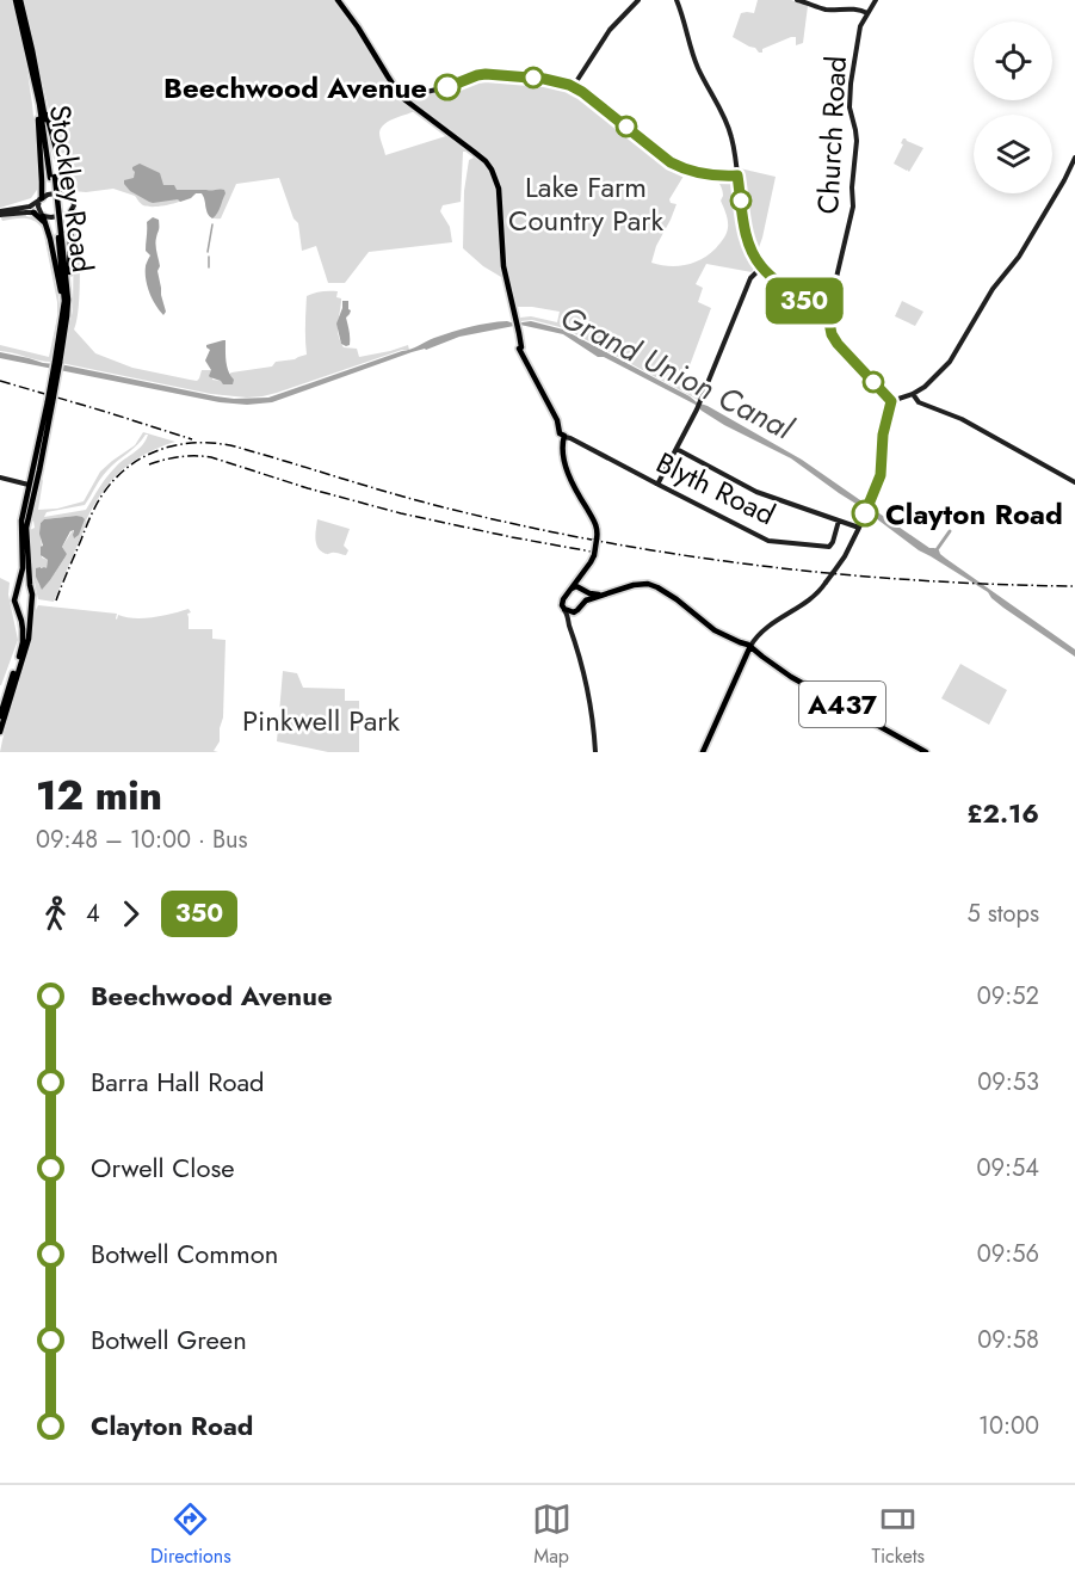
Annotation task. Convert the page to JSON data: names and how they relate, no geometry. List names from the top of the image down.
{
  "streets": {
    "main road": ["Stockley Road", "A437"],
    "street": ["Church Road", "Blyth Road"]
  },
  "water": ["Grand Union Canal"],
  "parks": ["Lake Farm Country Park", "Pinkwell Park"],
  "places": ["Beechwood Avenue", "Clayton Road"],
  "lines": ["bus line 350"],
  "page": {
    "on_map": "350",
    "heading": ["12 min", "09:48 – 10:00 · Bus", "£2.16"],
    "legs": ["4", "350", "5 stops"],
    "list": [
      {
        "name": "Beechwood Avenue",
        "value": "09:52"
      },
      {
        "name": "Barra Hall Road",
        "value": "09:53"
      },
      {
        "name": "Orwell Close",
        "value": "09:54"
      },
      {
        "name": "Botwell Common",
        "value": "09:56"
      },
      {
        "name": "Botwell Green",
        "value": "09:58"
      },
      {
        "name": "Clayton Road",
        "value": "10:00"
      }
    ],
    "tabs": ["Directions", "Map", "Tickets"]
  }
}
